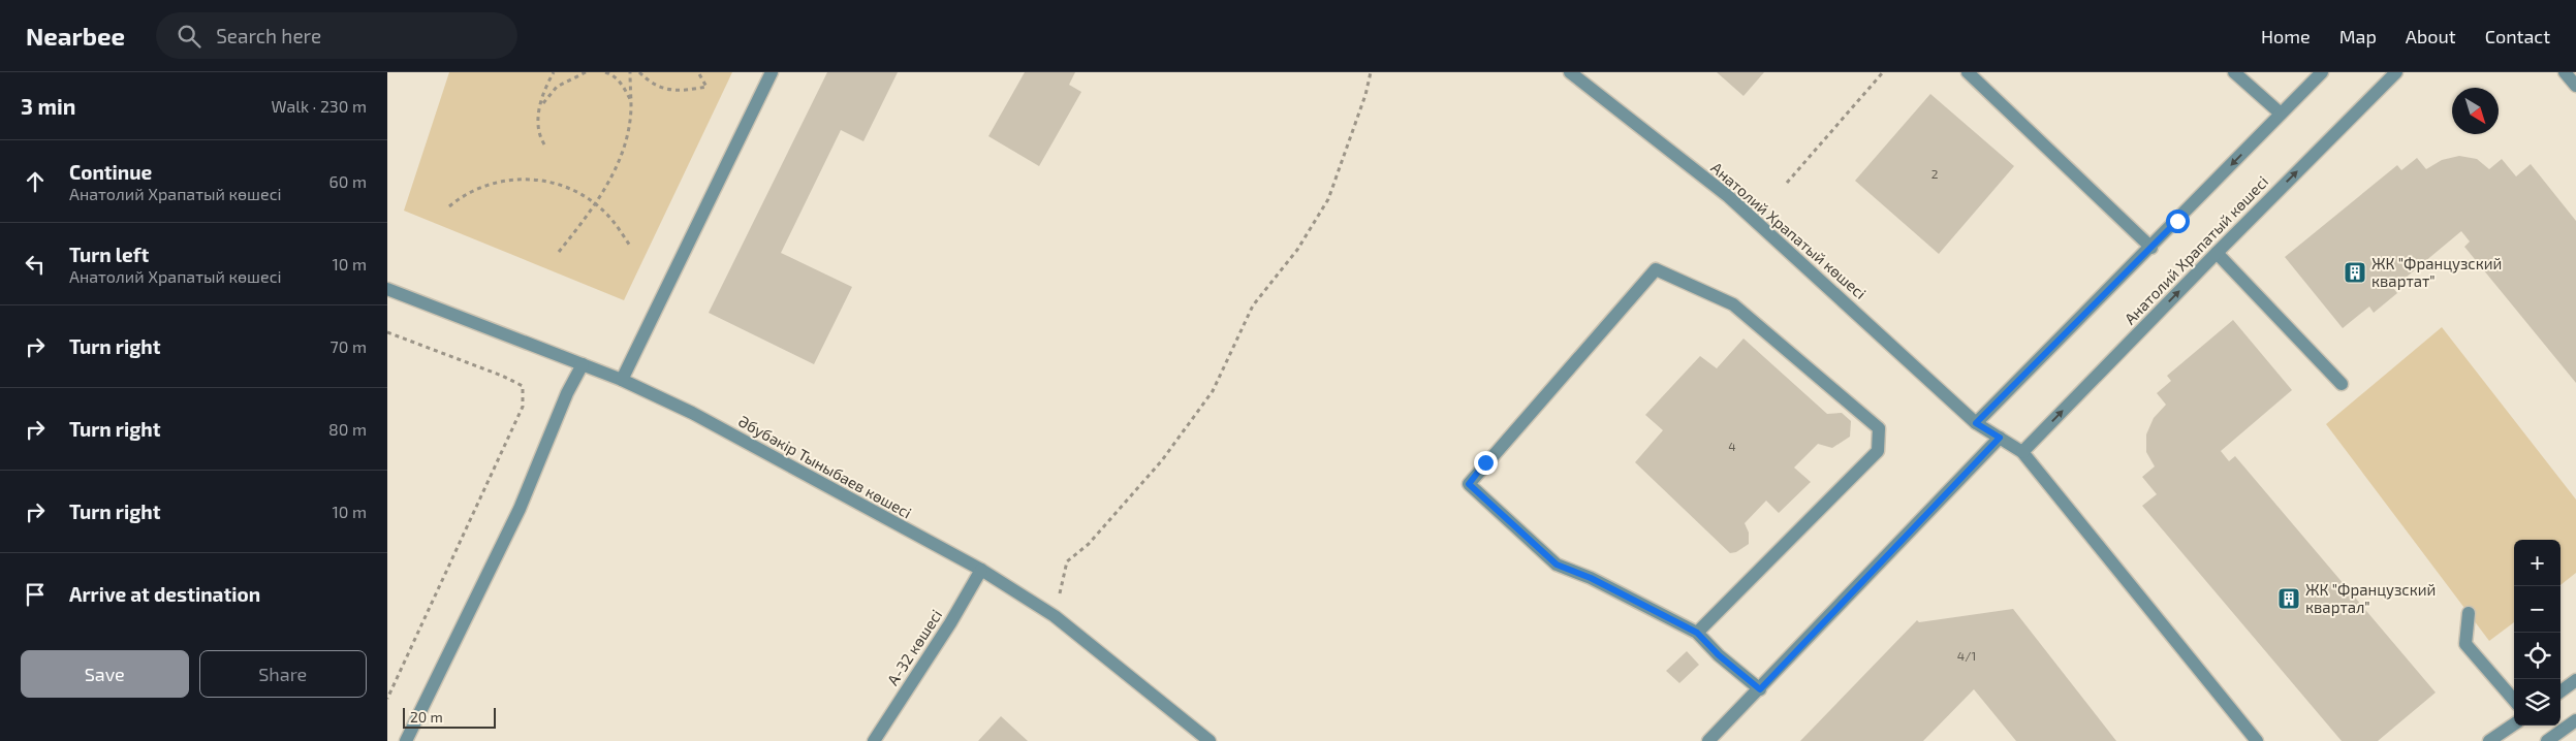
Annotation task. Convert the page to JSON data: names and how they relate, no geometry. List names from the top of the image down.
{
  "streets": {
    "street": ["Анатолий Храпатый көшесі", "Әбубәкір Тыныбаев көшесі", "А-32 көшесі"]
  },
  "crossings": [
    ["Әбубәкір Тыныбаев көшесі", "А-32 көшесі"]
  ],
  "places": {
    "building": ["ЖК \"Французский квартат\"", "ЖК \"Французский квартал\""]
  },
  "house_numbers": ["2", "4", "4/1"],
  "scale_bar": "20 m",
  "north": "bottom right",
  "page": {
    "header": "Nearbee",
    "search": "Search here",
    "nav": [
      "Home",
      "Map",
      "About",
      "Contact"
    ],
    "heading": ["3 min", "Walk · 230 m"],
    "list": [
      ["Continue", "Анатолий Храпатый көшесі", "60 m"],
      ["Turn left", "Анатолий Храпатый көшесі", "10 m"],
      ["Turn right", "70 m"],
      ["Turn right", "80 m"],
      ["Turn right", "10 m"],
      "Arrive at destination"
    ],
    "map_buttons": ["+", "−"],
    "buttons": ["Save", "Share"],
    "scale": "20 m"
  }
}
